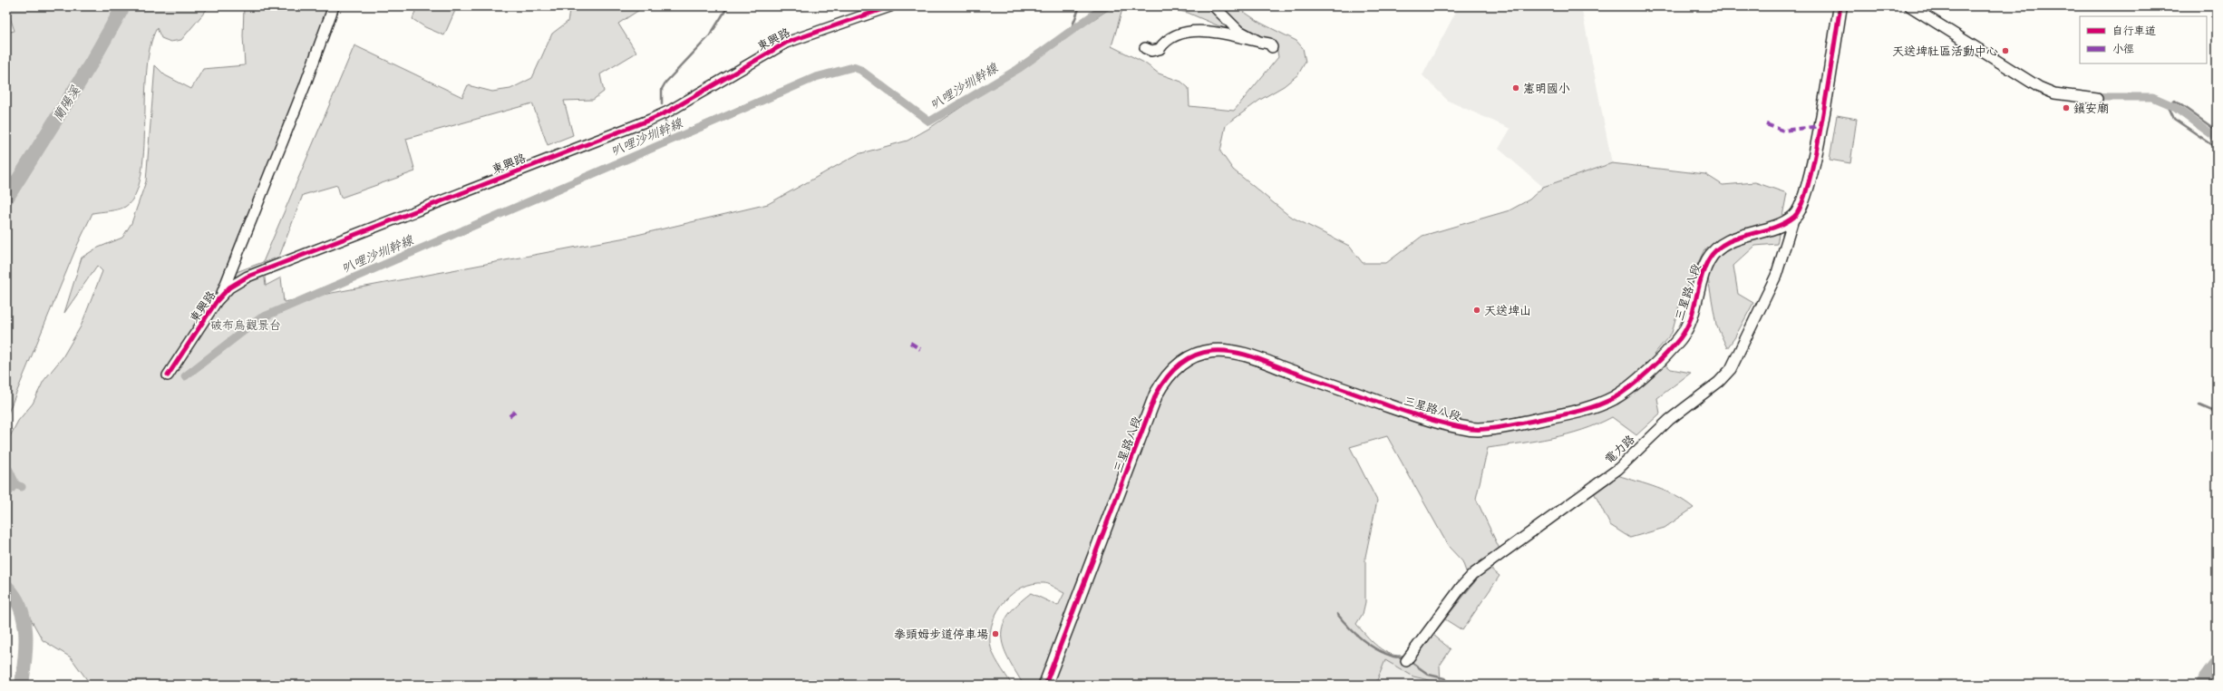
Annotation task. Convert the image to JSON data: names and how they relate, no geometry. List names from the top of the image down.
{
  "streets": {
    "main road": ["三星路八段"],
    "street": ["東興路", "電力路"]
  },
  "crossings": [
    ["三星路八段", "電力路"]
  ],
  "water": ["叭哩沙圳幹線", "蘭陽溪"],
  "parks": ["破布烏觀景台"],
  "places": [
    "天送埤社區活動中心",
    "憲明國小",
    "鎮安廟",
    "天送埤山",
    "拳頭姆步道停車場"
  ],
  "legend": ["自行車道", "小徑"]
}
